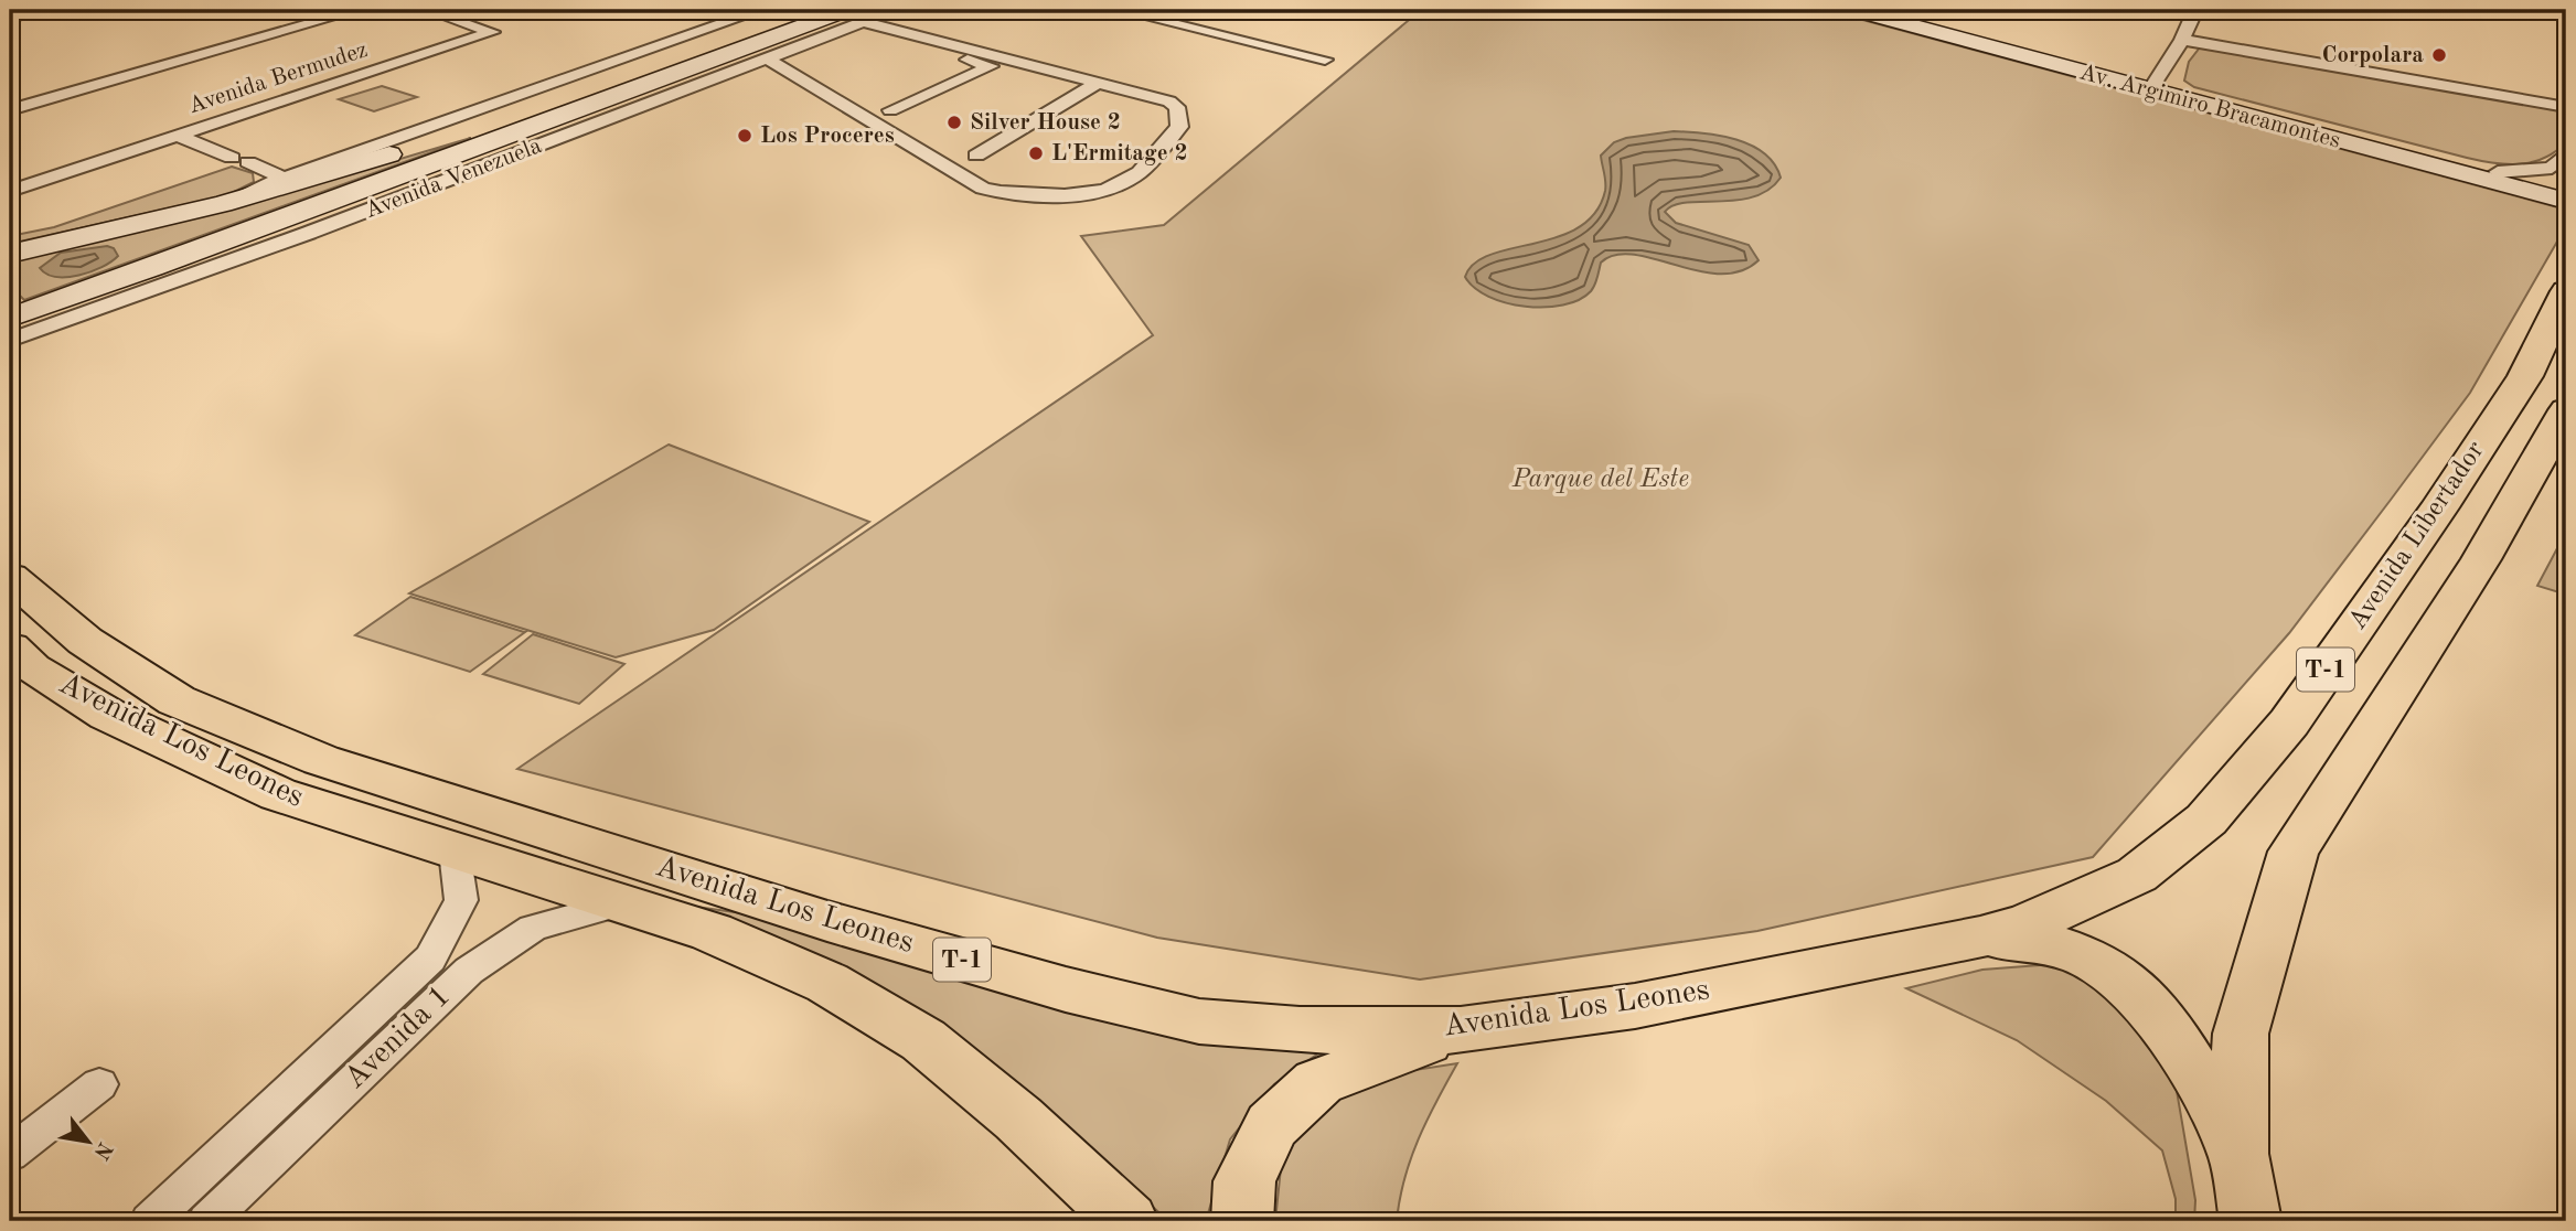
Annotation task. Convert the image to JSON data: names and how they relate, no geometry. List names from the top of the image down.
{
  "streets": {
    "main road": ["Avenida Libertador", "T-1", "Avenida Los Leones"],
    "street": [
      "Avenida Bermudez",
      "Av. Argimiro Bracamontes",
      "Avenida Venezuela",
      "Avenida 1"
    ]
  },
  "crossings": [
    ["Avenida Libertador", "T-1"],
    ["Avenida Libertador", "Avenida Los Leones"],
    ["T-1", "Avenida Los Leones"],
    ["Avenida Los Leones", "Avenida 1"]
  ],
  "parks": ["Parque del Este"],
  "places": [
    "Corpolara",
    "Silver House 2",
    "Los Proceres",
    "L'Ermitage 2"
  ],
  "north": "bottom right"
}
